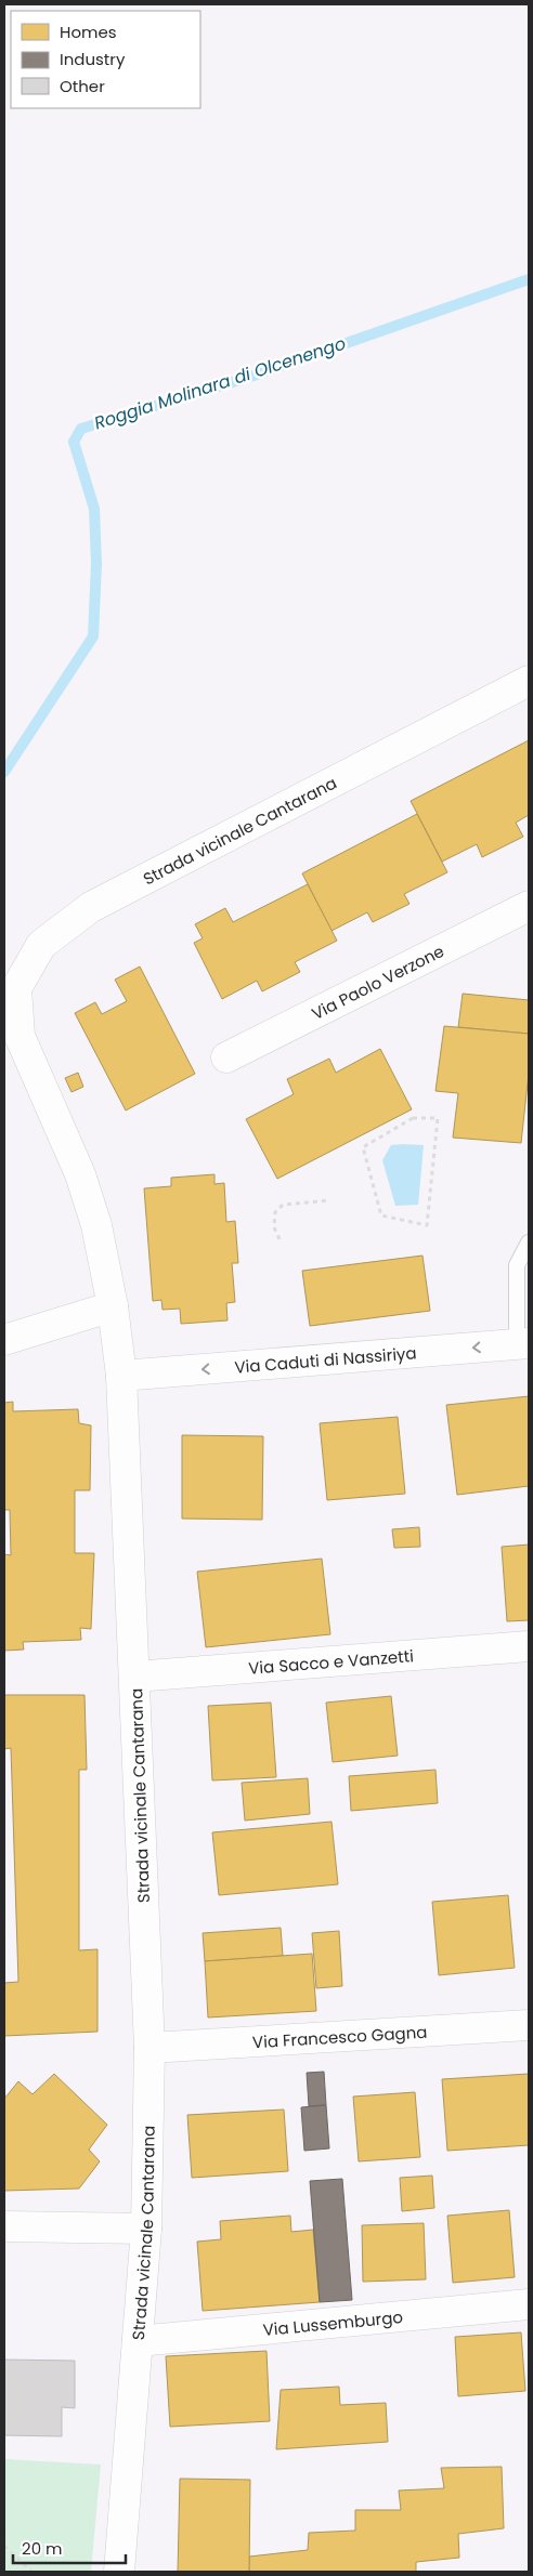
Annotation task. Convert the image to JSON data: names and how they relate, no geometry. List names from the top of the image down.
{
  "streets": {
    "street": [
      "Strada vicinale Cantarana",
      "Via Paolo Verzone",
      "Via Caduti di Nassiriya",
      "Via Sacco e Vanzetti",
      "Via Francesco Gagna",
      "Via Lussemburgo"
    ]
  },
  "crossings": [
    ["Strada vicinale Cantarana", "Via Caduti di Nassiriya"],
    ["Strada vicinale Cantarana", "Via Sacco e Vanzetti"],
    ["Strada vicinale Cantarana", "Via Francesco Gagna"],
    ["Strada vicinale Cantarana", "Via Lussemburgo"]
  ],
  "one_way": ["Via Caduti di Nassiriya"],
  "water": ["Roggia Molinara di Olcenengo"],
  "legend": ["Homes", "Industry", "Other"],
  "scale_bar": "20 m"
}
